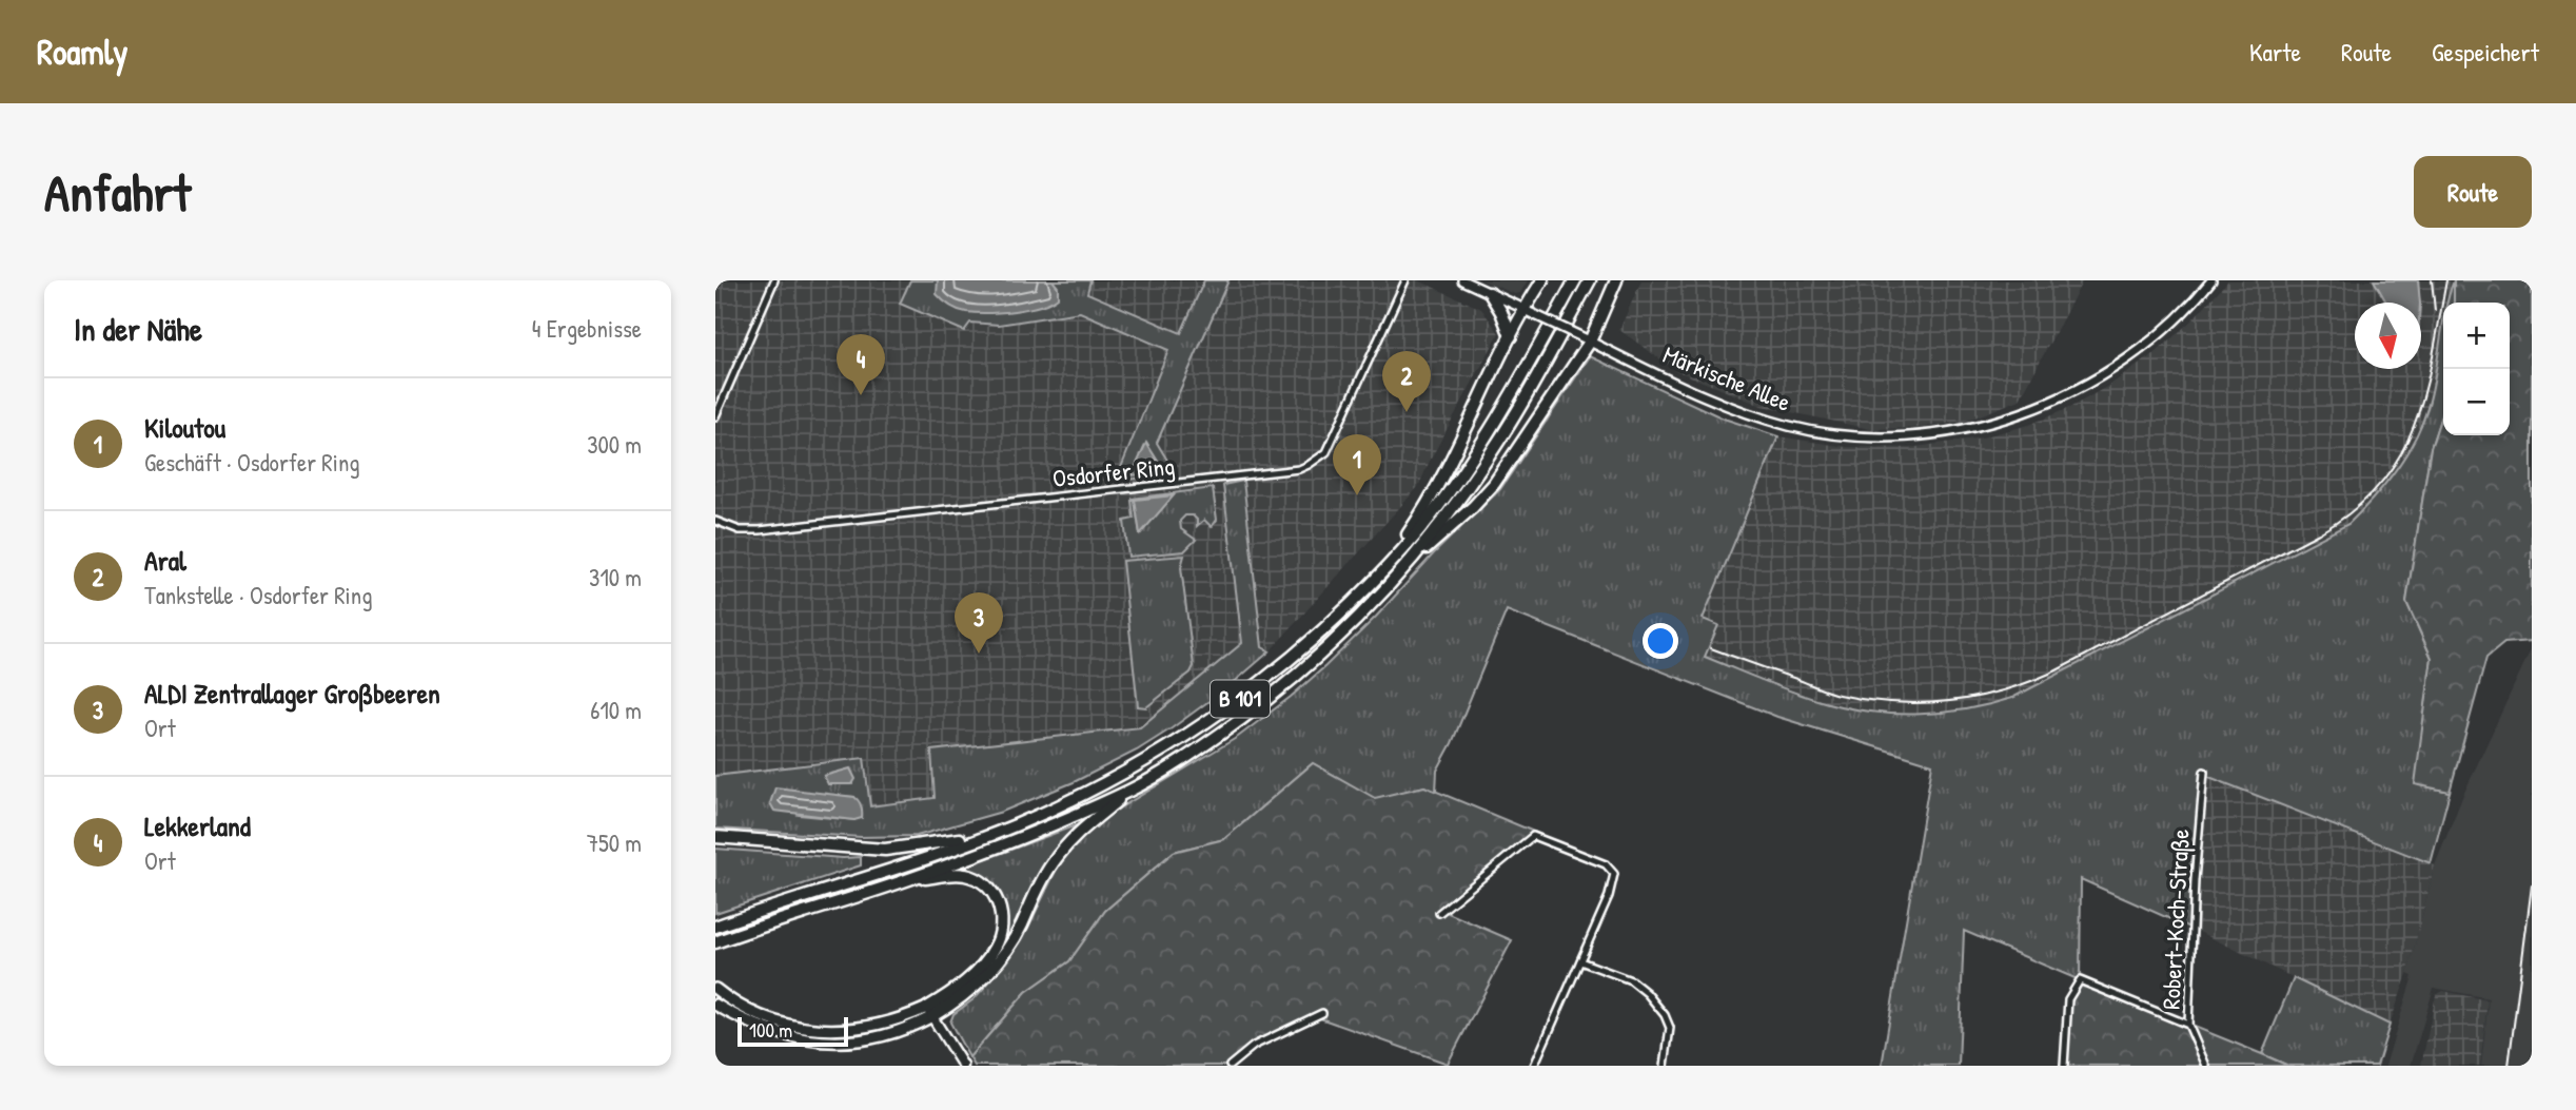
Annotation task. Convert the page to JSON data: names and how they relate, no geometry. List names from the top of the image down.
{
  "streets": {
    "highway": ["B 101"],
    "street": ["Märkische Allee", "Osdorfer Ring", "Robert-Koch-Straße"]
  },
  "scale_bar": "100 m",
  "north": "bottom",
  "page": {
    "header": "Roamly",
    "nav": ["Karte", "Route", "Gespeichert"],
    "buttons": "Route",
    "title": "Anfahrt",
    "heading": ["In der Nähe", "4 Ergebnisse"],
    "map_buttons": ["+", "−"],
    "pins": [
      "4",
      "2",
      "1",
      "3"
    ],
    "list": [
      {
        "mark": "1",
        "name": "Kiloutou",
        "note": "Geschäft · Osdorfer Ring",
        "value": "300 m"
      },
      {
        "mark": "2",
        "name": "Aral",
        "note": "Tankstelle · Osdorfer Ring",
        "value": "310 m"
      },
      {
        "mark": "3",
        "name": "ALDI Zentrallager Großbeeren",
        "note": "Ort",
        "value": "610 m"
      },
      {
        "mark": "4",
        "name": "Lekkerland",
        "note": "Ort",
        "value": "750 m"
      }
    ],
    "scale": "100 m"
  }
}
